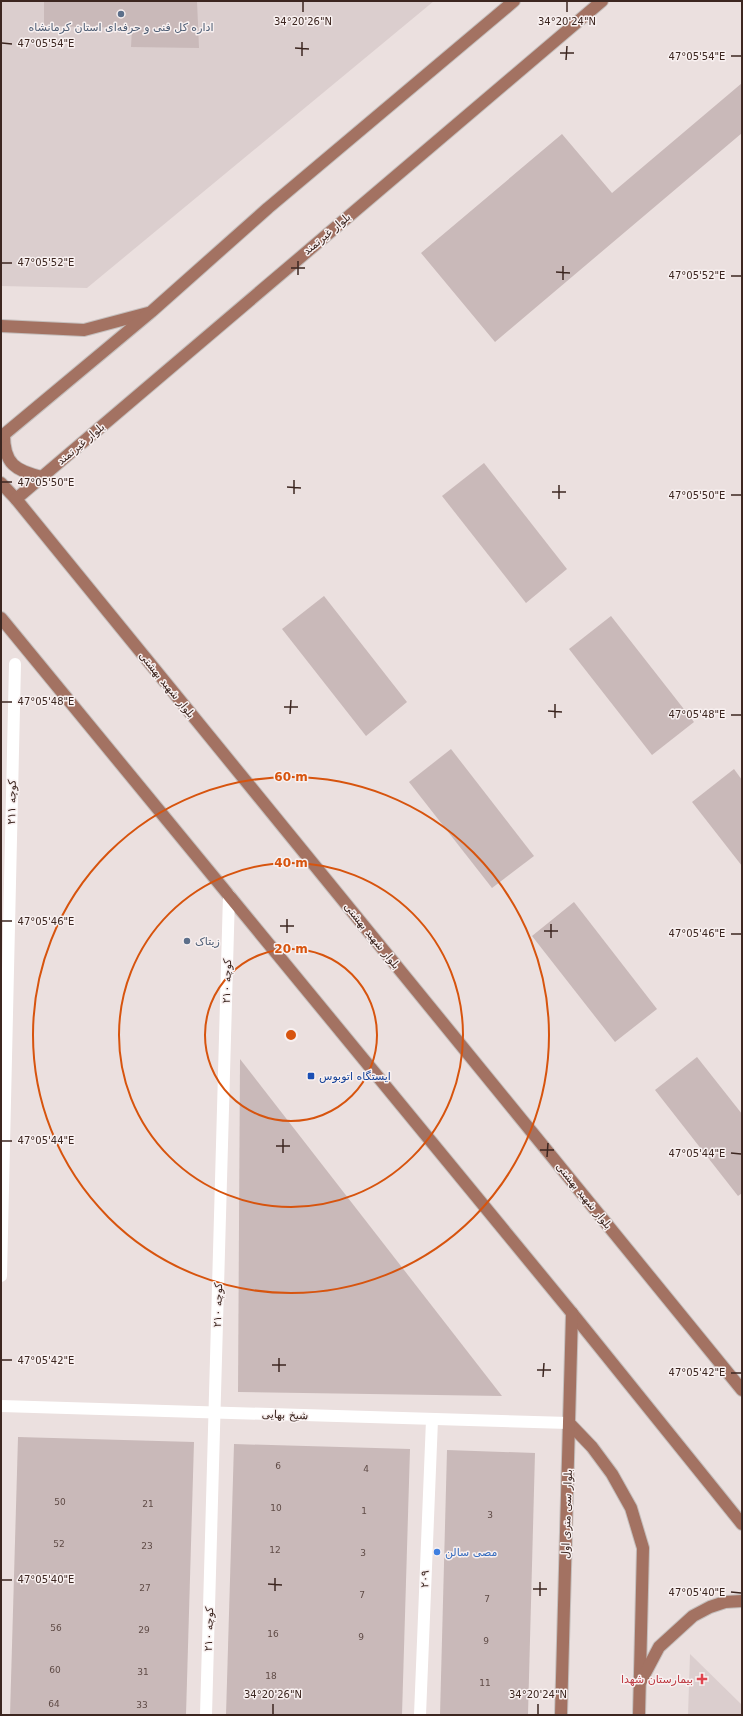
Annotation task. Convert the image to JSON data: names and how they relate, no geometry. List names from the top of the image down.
{
  "streets": {
    "main road": ["بلوار غیرتمند", "بلوار شهید بهشتی", "بلوار سی متری اول"],
    "street": [
      "کوچه ۲۱۱",
      "کوچه ۲۱۰",
      "شیخ بهایی",
      "۲۰۹"
    ]
  },
  "crossings": [
    ["بلوار غیرتمند", "بلوار شهید بهشتی"],
    ["کوچه ۲۱۰", "شیخ بهایی"],
    ["شیخ بهایی", "بلوار سی متری اول"],
    ["شیخ بهایی", "۲۰۹"]
  ],
  "places": {
    "other": ["اداره کل فنی و حرفه‌ای استان کرمانشاه", "زیتاک", "مصی سالن"],
    "transit": ["ایستگاه اتوبوس"],
    "health": ["بیمارستان شهدا"]
  },
  "house_numbers": [
    "6",
    "4",
    "50",
    "21",
    "10",
    "1",
    "3",
    "52",
    "23",
    "12",
    "3",
    "27",
    "7",
    "7",
    "56",
    "29",
    "16",
    "9",
    "9",
    "60",
    "31",
    "18",
    "11",
    "64",
    "33"
  ],
  "coordinates": [
    "34°20'26\"N",
    "34°20'24\"N",
    "47°05'54\"E",
    "47°05'52\"E",
    "47°05'50\"E",
    "47°05'48\"E",
    "47°05'46\"E",
    "47°05'44\"E",
    "47°05'42\"E",
    "47°05'40\"E"
  ],
  "rings": ["60 m", "40 m", "20 m"]
}
